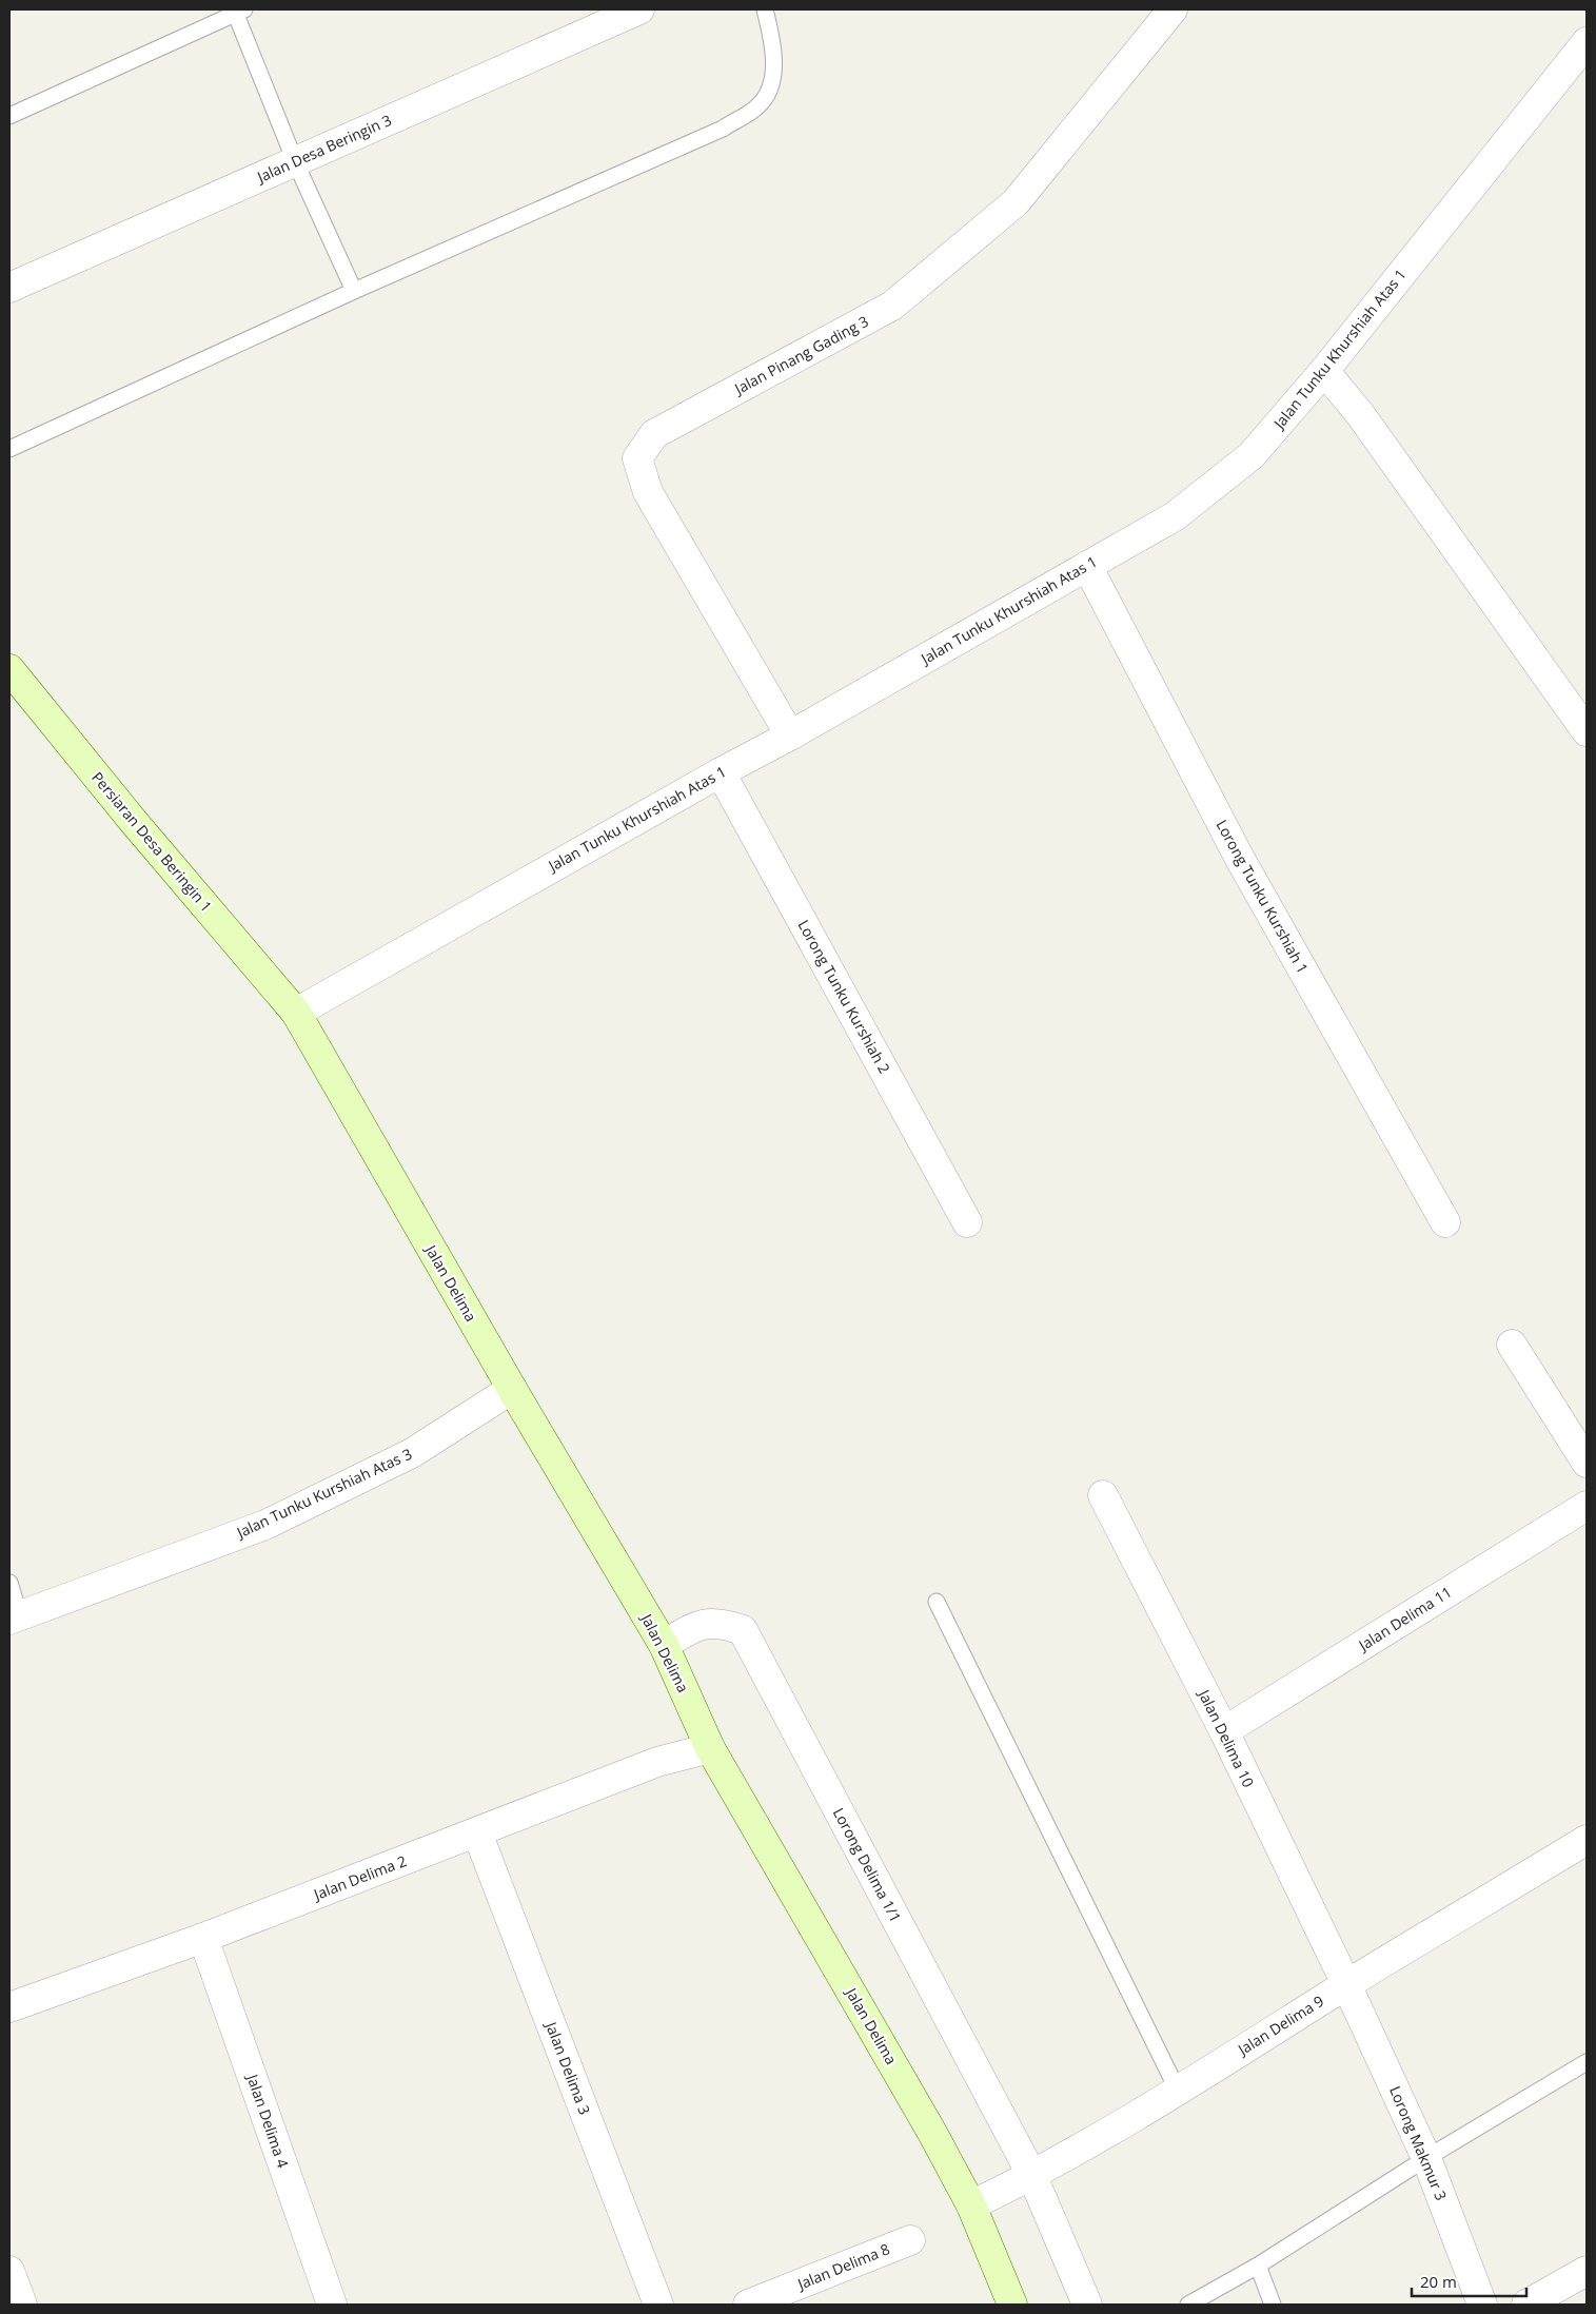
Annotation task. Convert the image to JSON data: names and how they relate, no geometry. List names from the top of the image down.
{
  "streets": {
    "main road": ["Persiaran Desa Beringin 1", "Jalan Delima"],
    "street": [
      "Jalan Desa Beringin 3",
      "Jalan Tunku Khurshiah Atas 1",
      "Jalan Pinang Gading 3",
      "Lorong Tunku Kurshiah 1",
      "Lorong Tunku Kurshiah 2",
      "Jalan Tunku Kurshiah Atas 3",
      "Jalan Delima 11",
      "Jalan Delima 10",
      "Lorong Delima 1/1",
      "Jalan Delima 2",
      "Jalan Delima 9",
      "Jalan Delima 3",
      "Jalan Delima 4",
      "Lorong Makmur 3",
      "Jalan Delima 8"
    ]
  },
  "crossings": [
    ["Jalan Tunku Khurshiah Atas 1", "Jalan Pinang Gading 3"],
    ["Jalan Tunku Khurshiah Atas 1", "Persiaran Desa Beringin 1"],
    ["Jalan Tunku Khurshiah Atas 1", "Lorong Tunku Kurshiah 1"],
    ["Jalan Tunku Khurshiah Atas 1", "Lorong Tunku Kurshiah 2"],
    ["Jalan Tunku Khurshiah Atas 1", "Jalan Delima"],
    ["Persiaran Desa Beringin 1", "Jalan Delima"],
    ["Jalan Delima", "Jalan Tunku Kurshiah Atas 3"],
    ["Jalan Delima", "Lorong Delima 1/1"],
    ["Jalan Delima", "Jalan Delima 2"],
    ["Jalan Delima", "Jalan Delima 9"],
    ["Jalan Delima 11", "Jalan Delima 10"],
    ["Jalan Delima 10", "Jalan Delima 9"],
    ["Jalan Delima 10", "Lorong Makmur 3"],
    ["Lorong Delima 1/1", "Jalan Delima 9"],
    ["Jalan Delima 2", "Jalan Delima 3"],
    ["Jalan Delima 2", "Jalan Delima 4"],
    ["Jalan Delima 9", "Lorong Makmur 3"]
  ],
  "scale_bar": "20 m"
}
